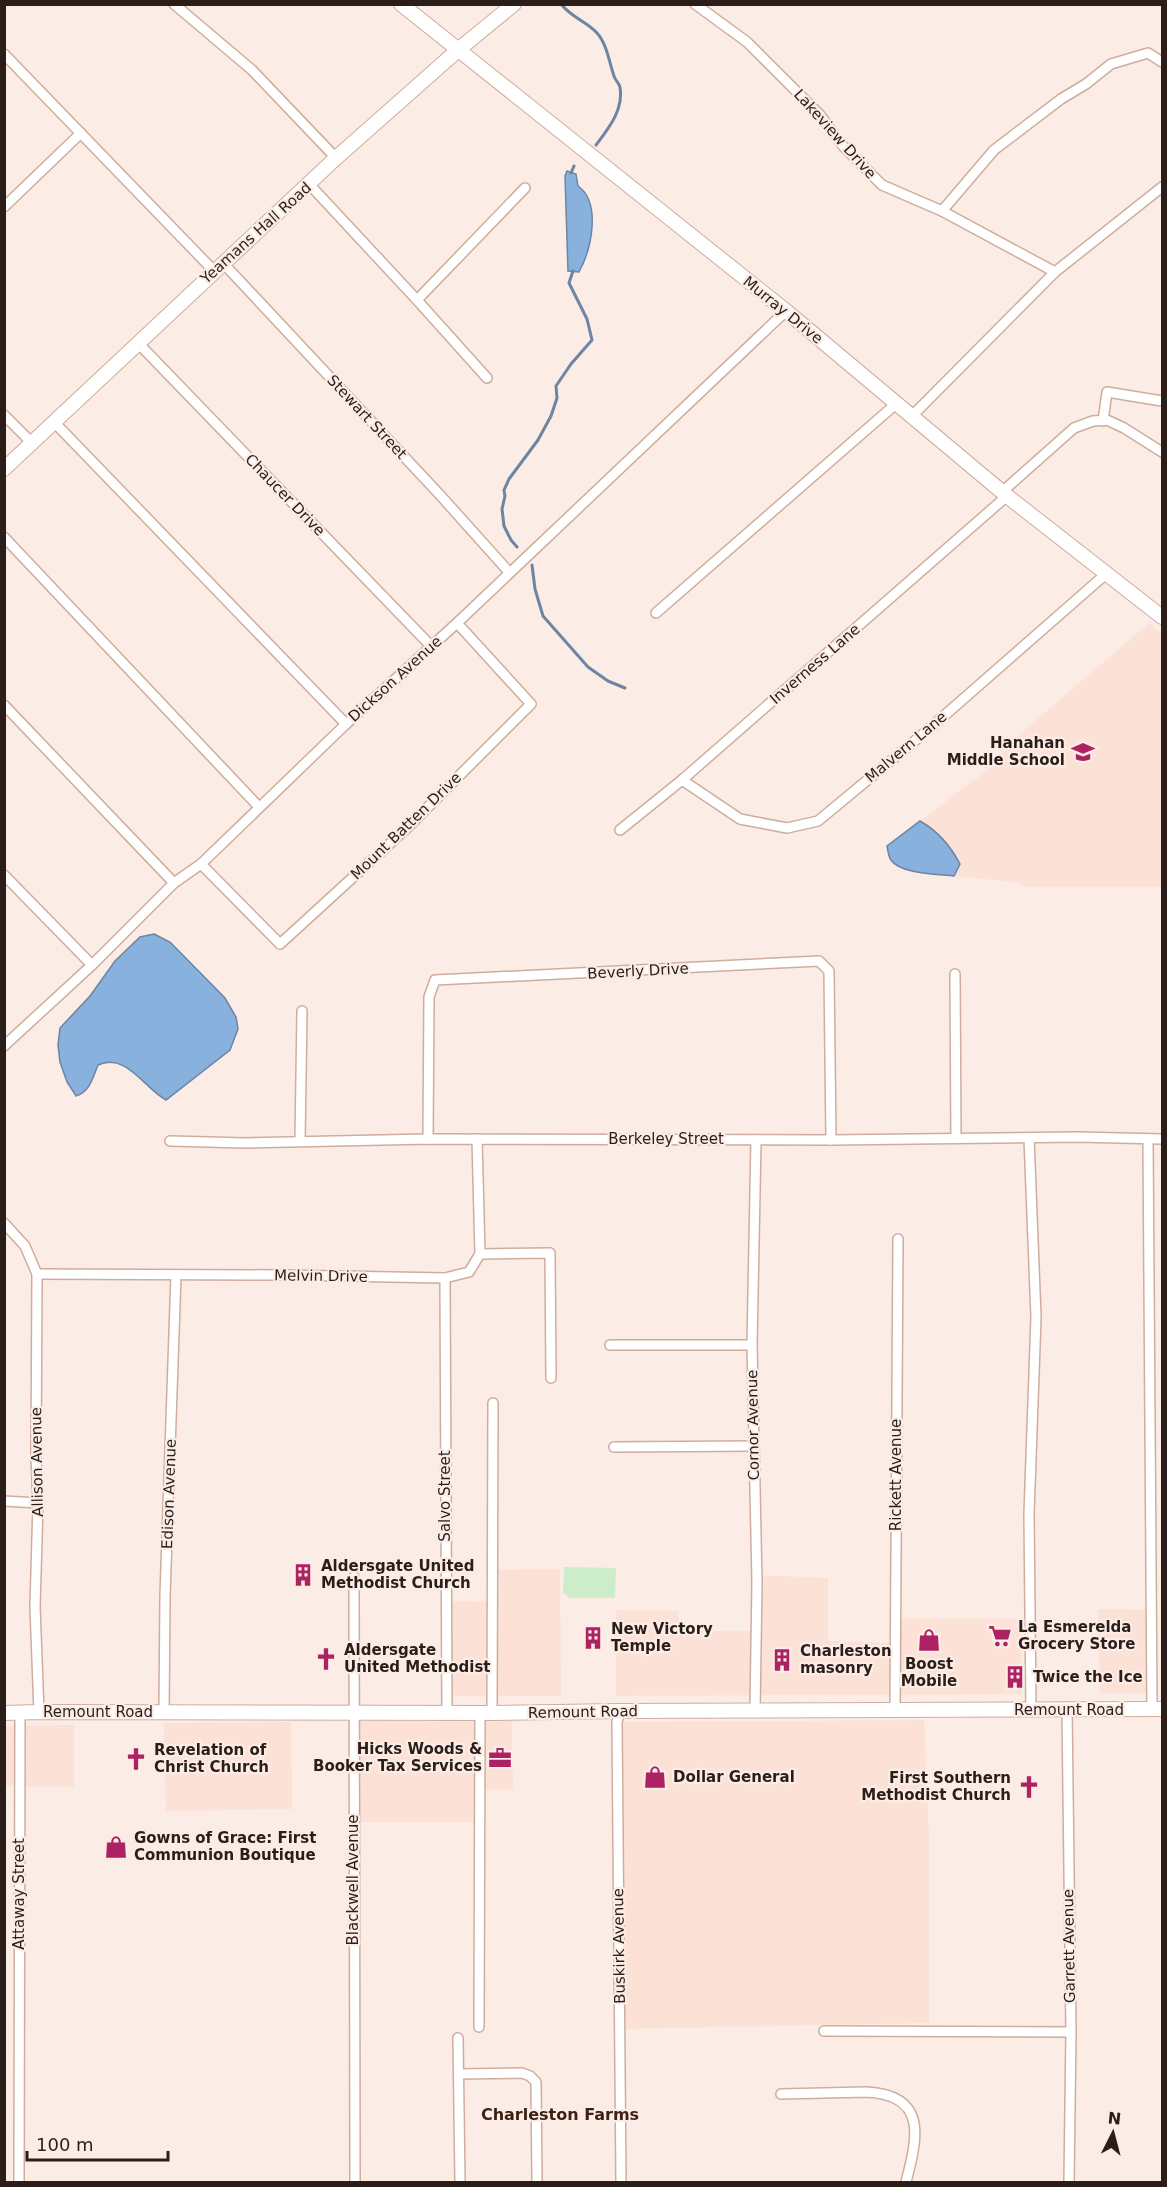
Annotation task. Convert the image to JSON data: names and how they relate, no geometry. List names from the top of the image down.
{
  "streets": {
    "street": [
      "Lakeview Drive",
      "Yeamans Hall Road",
      "Murray Drive",
      "Stewart Street",
      "Chaucer Drive",
      "Inverness Lane",
      "Dickson Avenue",
      "Malvern Lane",
      "Mount Batten Drive",
      "Beverly Drive",
      "Berkeley Street",
      "Melvin Drive",
      "Cornor Avenue",
      "Allison Avenue",
      "Rickett Avenue",
      "Edison Avenue",
      "Salvo Street",
      "Remount Road",
      "Blackwell Avenue",
      "Attaway Street",
      "Buskirk Avenue",
      "Garrett Avenue"
    ]
  },
  "crossings": [
    ["Yeamans Hall Road", "Murray Drive"],
    ["Yeamans Hall Road", "Stewart Street"],
    ["Yeamans Hall Road", "Chaucer Drive"],
    ["Murray Drive", "Inverness Lane"],
    ["Murray Drive", "Dickson Avenue"],
    ["Murray Drive", "Malvern Lane"],
    ["Stewart Street", "Dickson Avenue"],
    ["Chaucer Drive", "Dickson Avenue"],
    ["Inverness Lane", "Malvern Lane"],
    ["Dickson Avenue", "Mount Batten Drive"],
    ["Beverly Drive", "Berkeley Street"],
    ["Berkeley Street", "Cornor Avenue"],
    ["Melvin Drive", "Allison Avenue"],
    ["Melvin Drive", "Edison Avenue"],
    ["Melvin Drive", "Salvo Street"],
    ["Cornor Avenue", "Remount Road"],
    ["Allison Avenue", "Remount Road"],
    ["Rickett Avenue", "Remount Road"],
    ["Edison Avenue", "Remount Road"],
    ["Salvo Street", "Remount Road"],
    ["Remount Road", "Blackwell Avenue"],
    ["Remount Road", "Attaway Street"],
    ["Remount Road", "Buskirk Avenue"],
    ["Remount Road", "Garrett Avenue"]
  ],
  "districts": ["Charleston Farms"],
  "places": {
    "school or university": ["Hanahan Middle School"],
    "building": [
      "Aldersgate United Methodist Church",
      "New Victory Temple",
      "Charleston masonry",
      "Twice the Ice"
    ],
    "supermarket": ["La Esmerelda Grocery Store"],
    "shop": ["Boost Mobile", "Dollar General", "Gowns of Grace: First Communion Boutique"],
    "church": ["Aldersgate United Methodist", "Revelation of Christ Church", "First Southern Methodist Church"],
    "office": ["Hicks Woods & Booker Tax Services"]
  },
  "scale_bar": "100 m",
  "north": "top"
}
